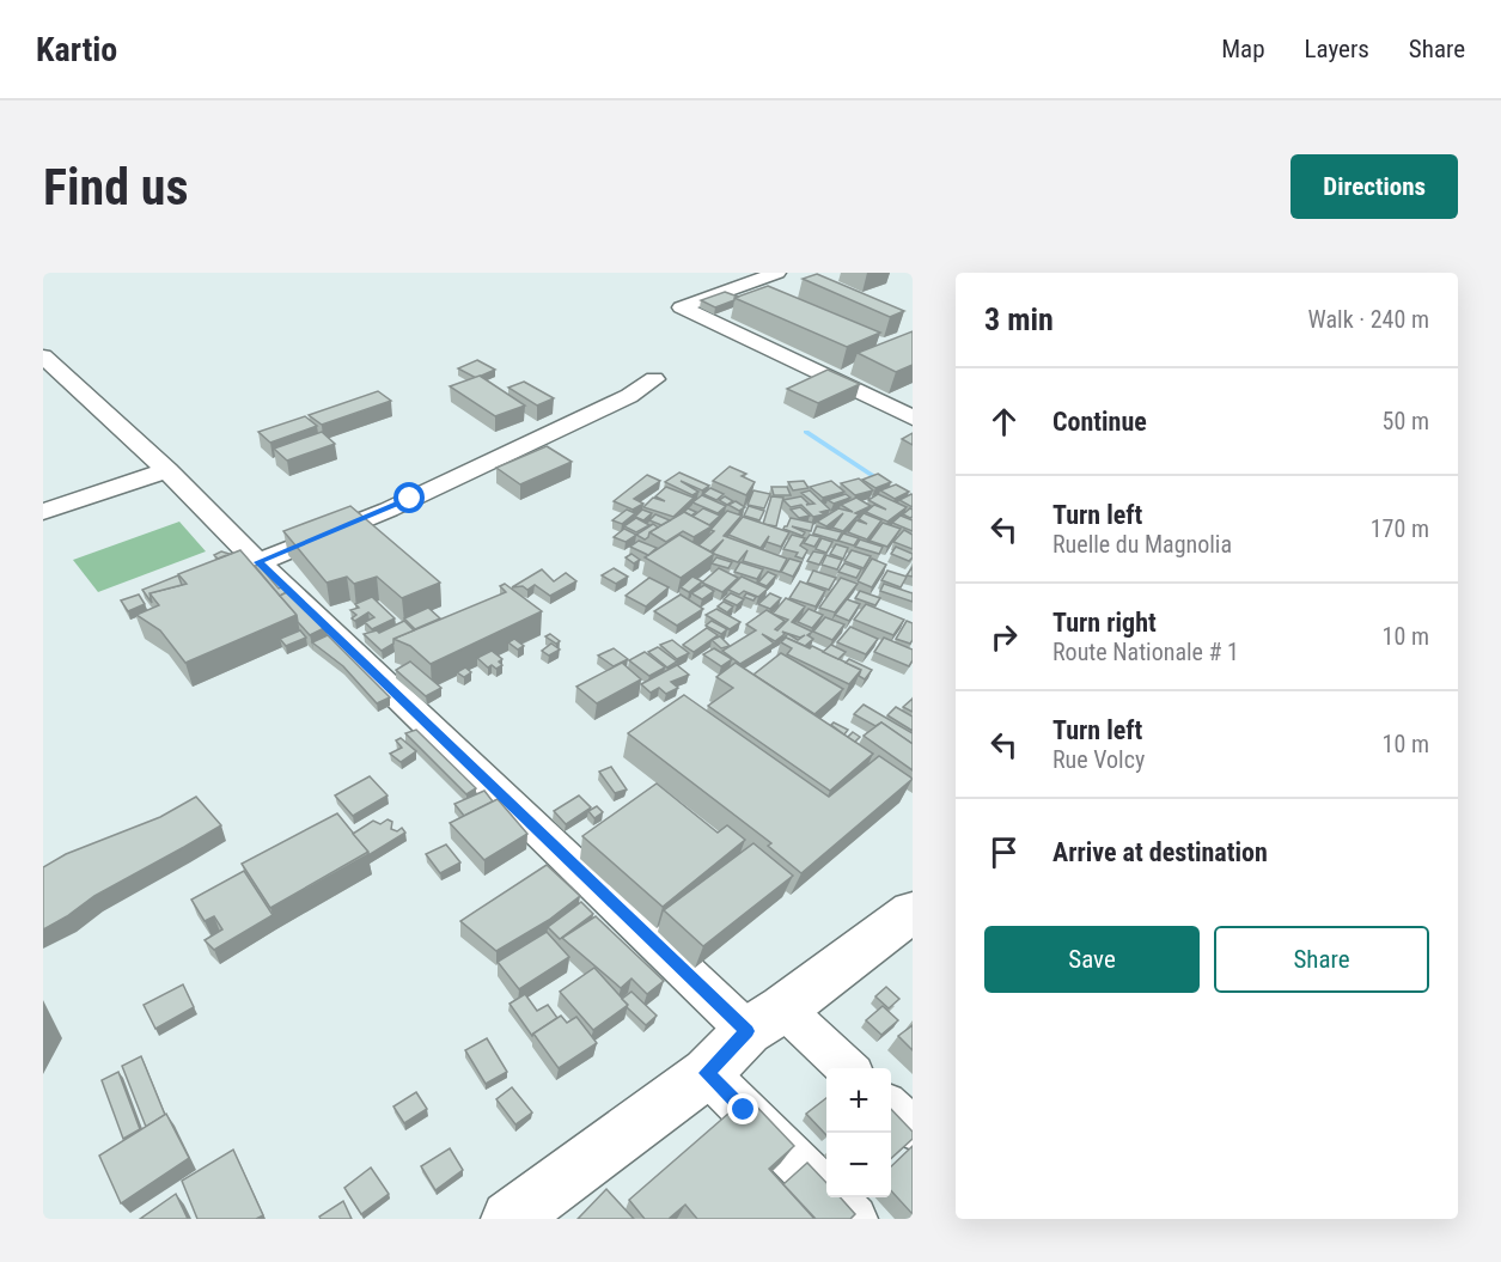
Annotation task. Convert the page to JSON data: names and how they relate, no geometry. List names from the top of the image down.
{
  "page": {
    "header": "Kartio",
    "nav": ["Map", "Layers", "Share"],
    "buttons": [
      "Directions",
      ["Save", "Share"]
    ],
    "title": "Find us",
    "heading": ["3 min", "Walk · 240 m"],
    "list": [
      ["Continue", "50 m"],
      ["Turn left", "Ruelle du Magnolia", "170 m"],
      ["Turn right", "Route Nationale # 1", "10 m"],
      ["Turn left", "Rue Volcy", "10 m"],
      "Arrive at destination"
    ],
    "map_buttons": ["+", "−"]
  }
}
